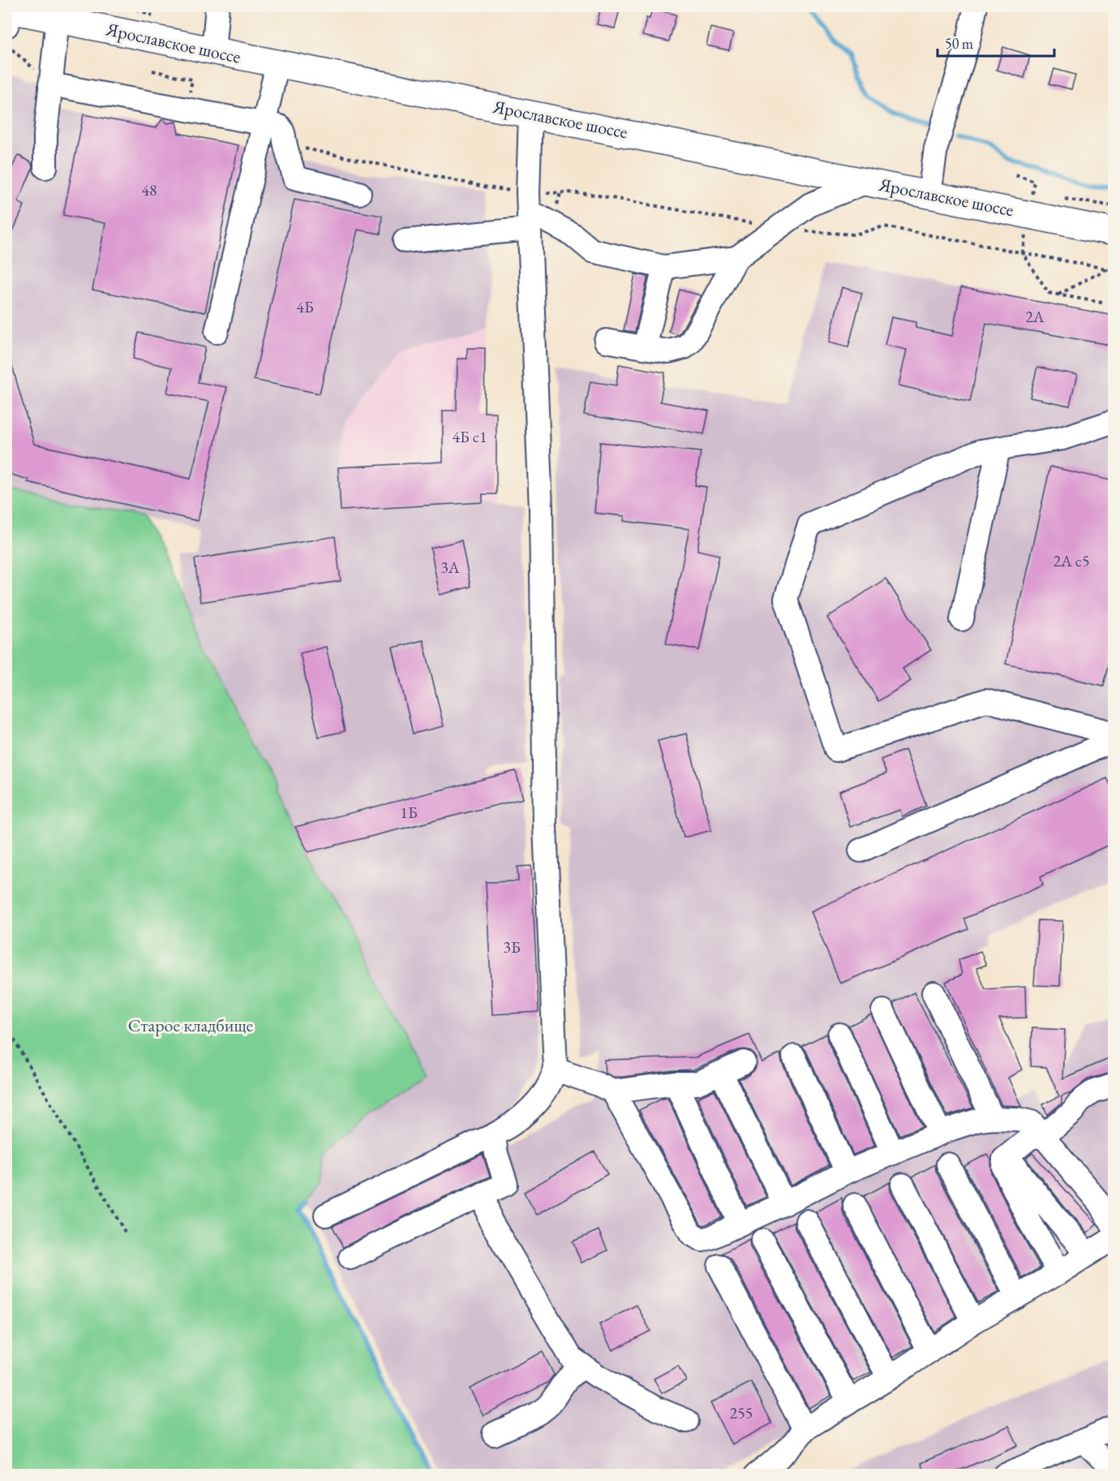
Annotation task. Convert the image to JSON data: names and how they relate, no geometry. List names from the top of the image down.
{
  "streets": {
    "main road": ["Ярославское шоссе"]
  },
  "parks": ["Старое кладбище"],
  "house_numbers": [
    "48",
    "4Б",
    "2А",
    "4Б с1",
    "2А с5",
    "3А",
    "1Б",
    "3Б",
    "255"
  ],
  "scale_bar": "50 m"
}
